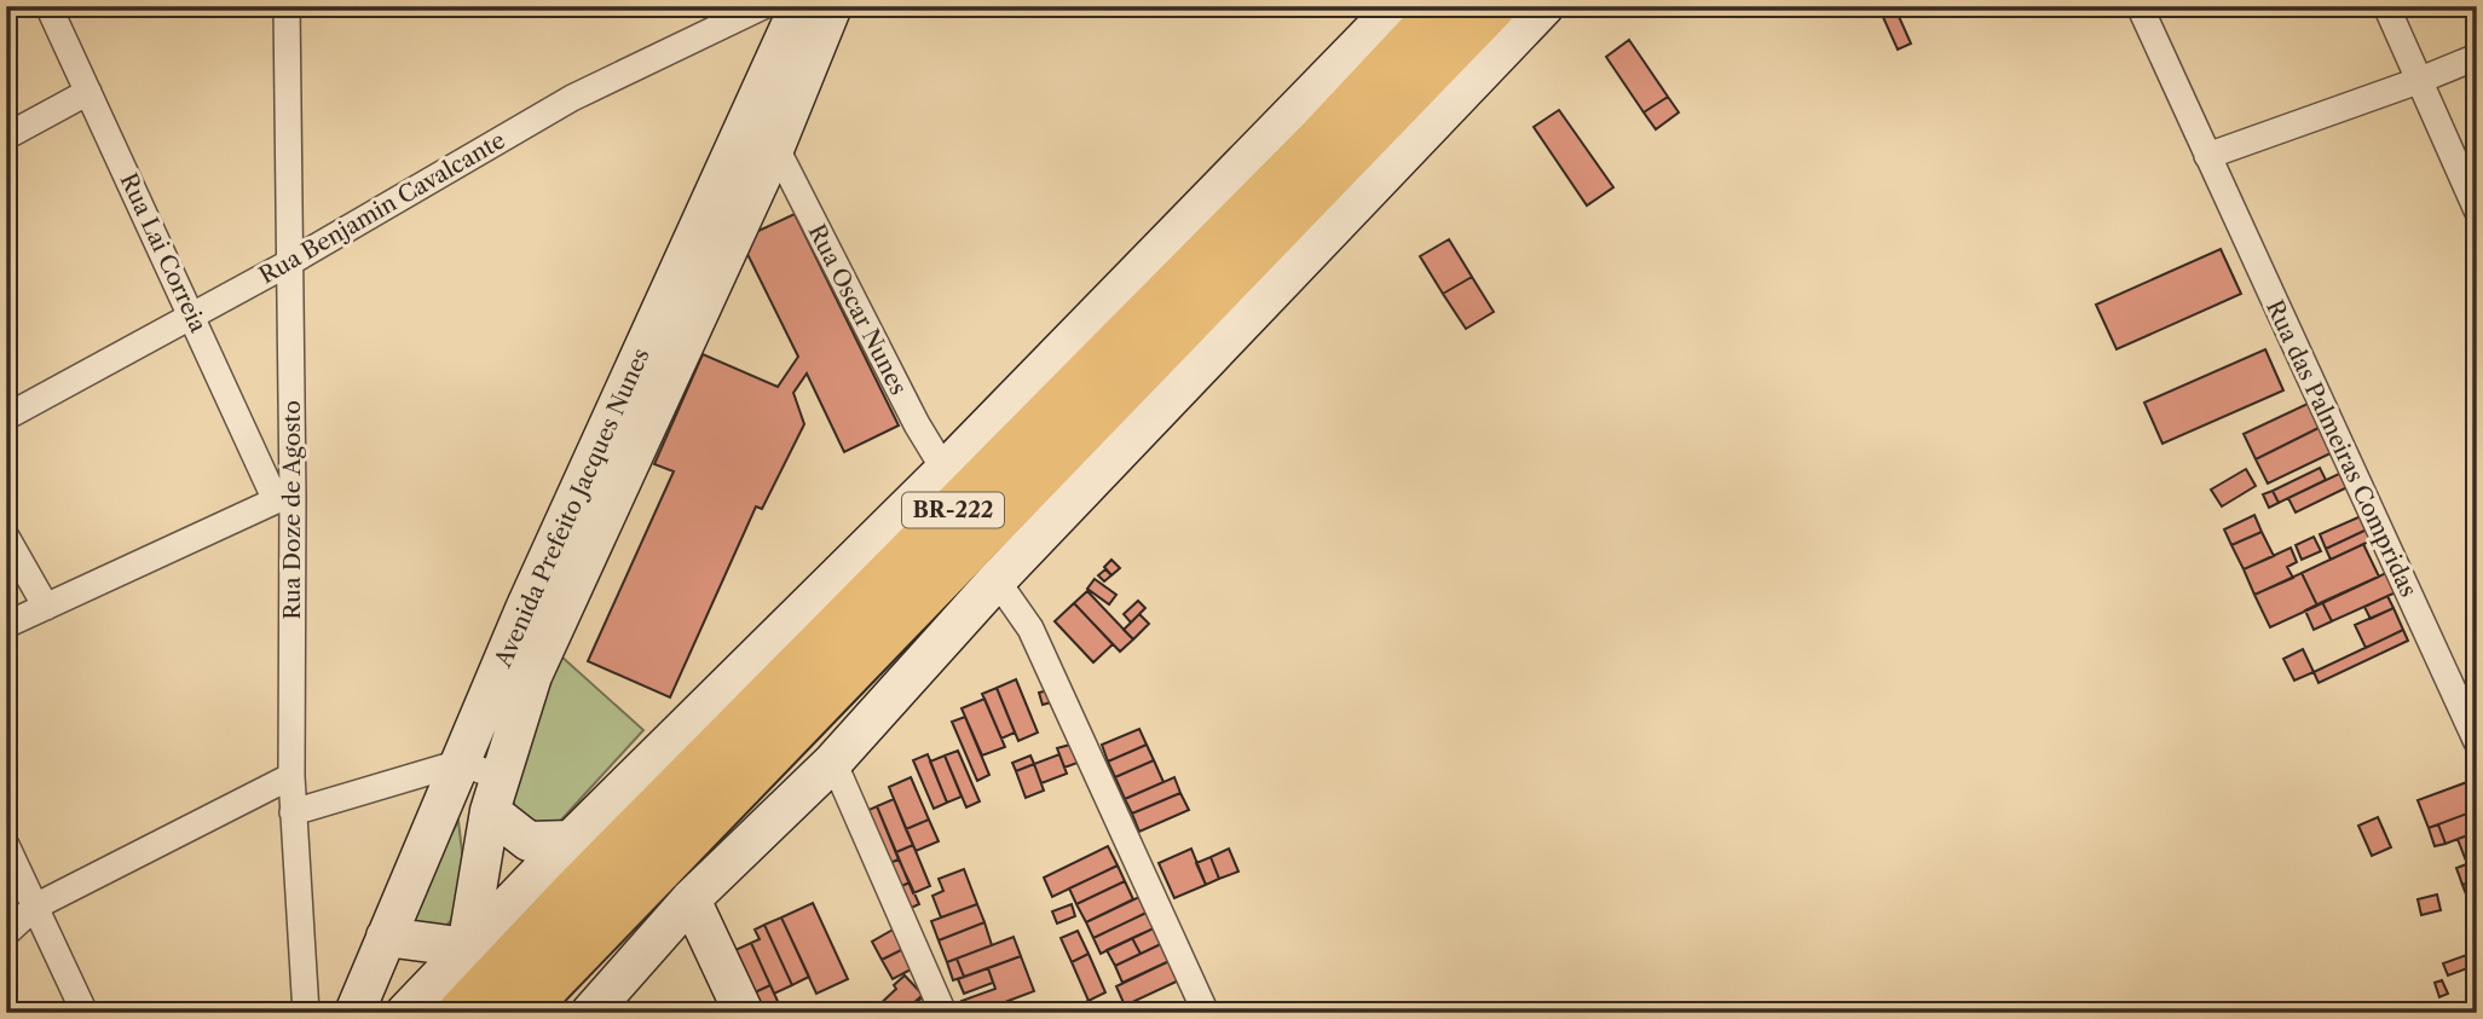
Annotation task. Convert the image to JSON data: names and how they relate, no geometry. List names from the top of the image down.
{
  "streets": {
    "highway": ["BR-222"],
    "main road": ["Avenida Prefeito Jacques Nunes"],
    "street": [
      "Rua Benjamin Cavalcante",
      "Rua Lai Correia",
      "Rua Oscar Nunes",
      "Rua das Palmeiras Compridas",
      "Rua Doze de Agosto"
    ]
  },
  "crossings": [
    ["Rua Benjamin Cavalcante", "Rua Lai Correia"],
    ["Rua Benjamin Cavalcante", "Rua Doze de Agosto"],
    ["Rua Lai Correia", "Rua Doze de Agosto"],
    ["Rua Oscar Nunes", "Avenida Prefeito Jacques Nunes"],
    ["Rua Oscar Nunes", "BR-222"],
    ["Avenida Prefeito Jacques Nunes", "BR-222"]
  ]
}
